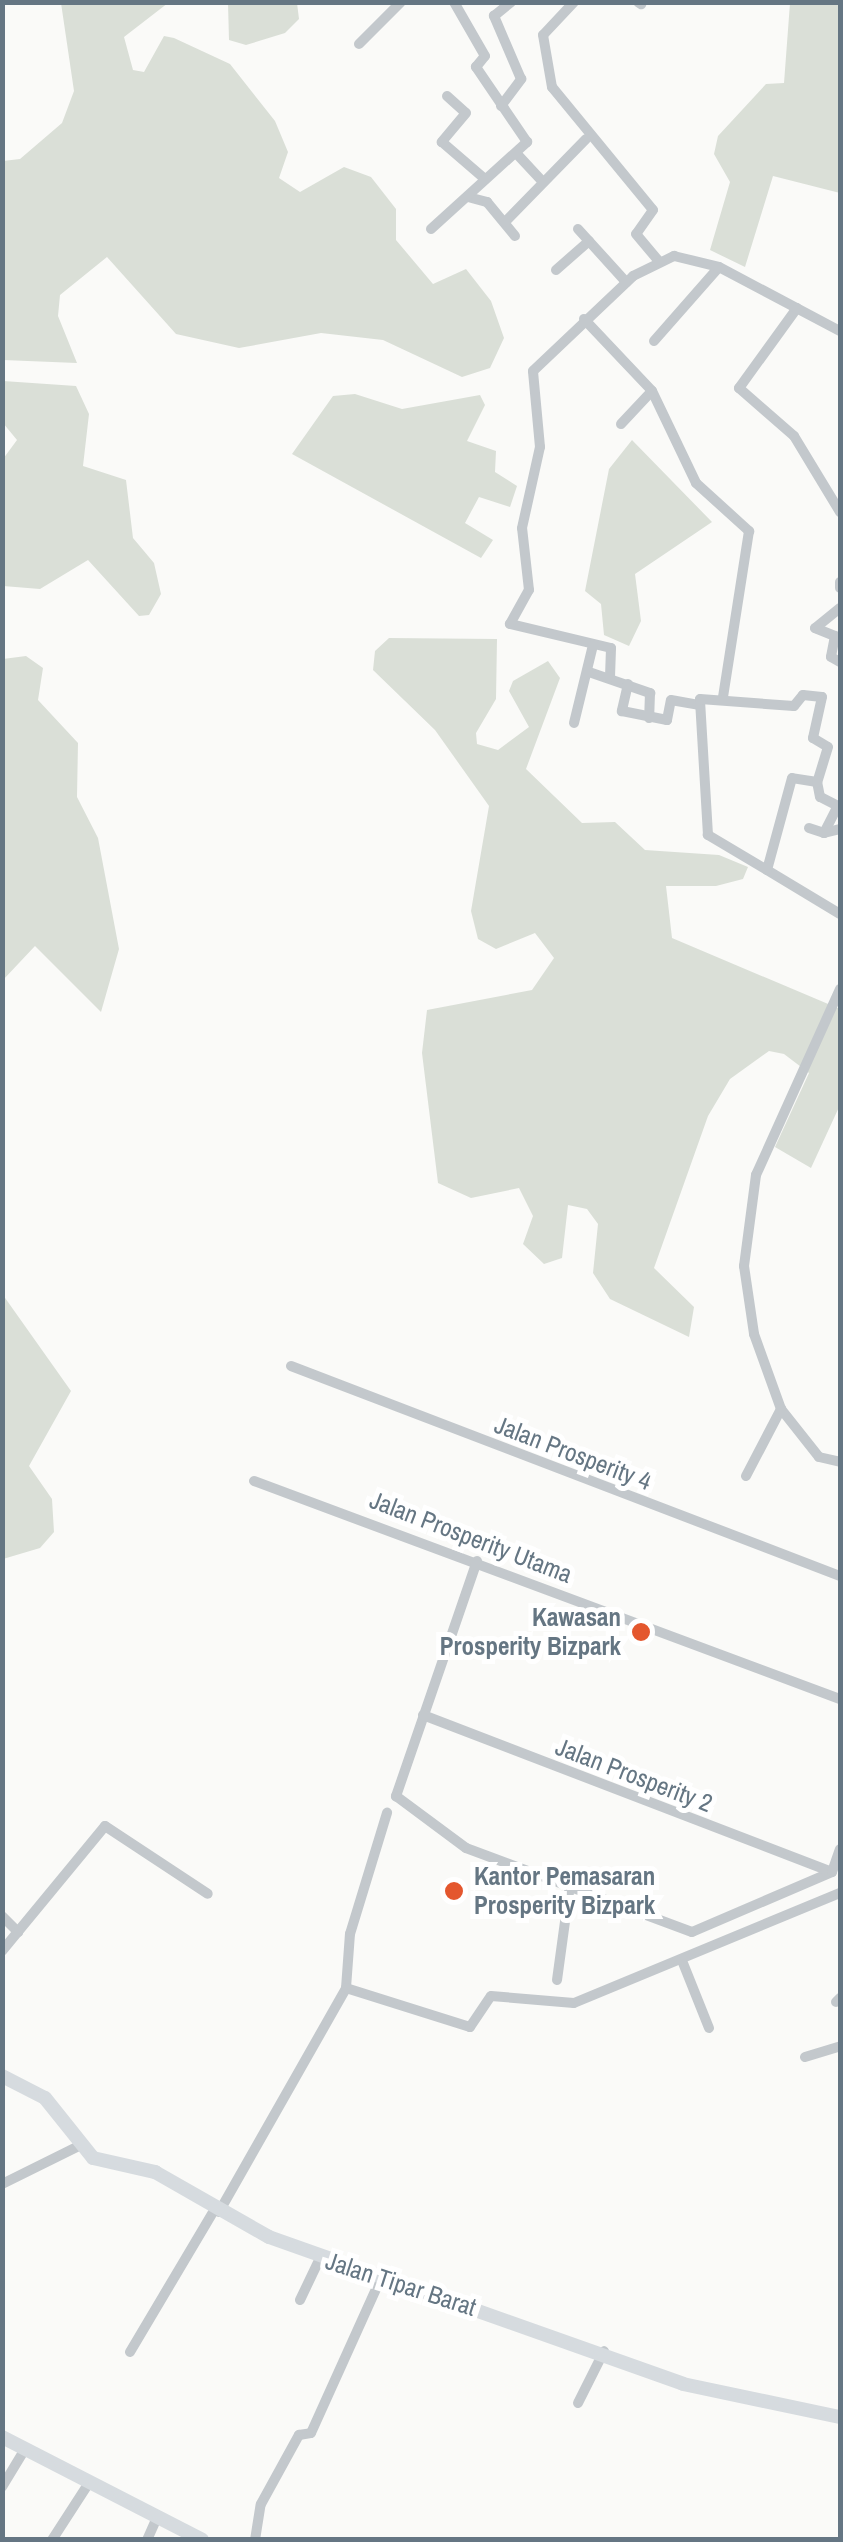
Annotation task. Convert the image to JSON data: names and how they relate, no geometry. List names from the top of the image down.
{
  "streets": {
    "street": [
      "Jalan Prosperity 4",
      "Jalan Prosperity Utama",
      "Jalan Prosperity 2",
      "Jalan Tipar Barat"
    ]
  },
  "places": ["Kawasan Prosperity Bizpark", "Kantor Pemasaran Prosperity Bizpark"]
}
